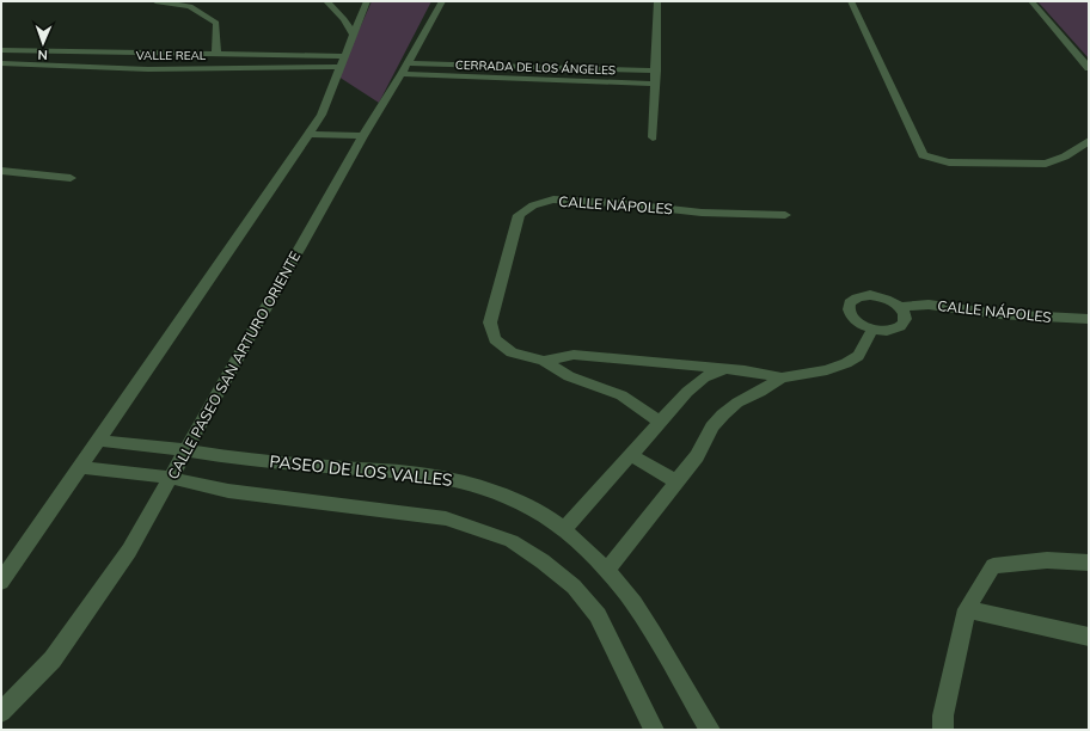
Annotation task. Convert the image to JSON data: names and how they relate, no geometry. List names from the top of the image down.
{
  "streets": {
    "street": [
      "VALLE REAL",
      "CERRADA DE LOS ÁNGELES",
      "CALLE NÁPOLES",
      "CALLE PASEO SAN ARTURO ORIENTE",
      "PASEO DE LOS VALLES"
    ]
  },
  "crossings": [
    ["CERRADA DE LOS ÁNGELES", "CALLE PASEO SAN ARTURO ORIENTE"],
    ["CALLE PASEO SAN ARTURO ORIENTE", "PASEO DE LOS VALLES"]
  ],
  "north": "bottom"
}
